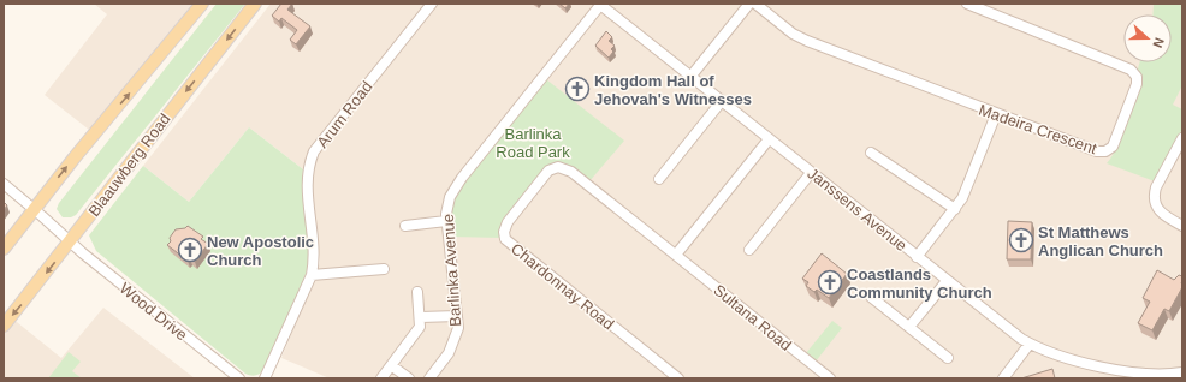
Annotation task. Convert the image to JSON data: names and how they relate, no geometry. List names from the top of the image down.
{
  "streets": {
    "main road": ["Blaauwberg Road"],
    "street": [
      "Arum Road",
      "Madeira Crescent",
      "Janssens Avenue",
      "Barlinka Avenue",
      "Chardonnay Road",
      "Wood Drive",
      "Sultana Road"
    ]
  },
  "crossings": [
    ["Blaauwberg Road", "Wood Drive"],
    ["Janssens Avenue", "Barlinka Avenue"],
    ["Chardonnay Road", "Sultana Road"]
  ],
  "parks": ["Barlinka Road Park"],
  "places": {
    "church": [
      "Kingdom Hall of Jehovah's Witnesses",
      "St Matthews Anglican Church",
      "New Apostolic Church",
      "Coastlands Community Church"
    ]
  },
  "north": "right"
}
